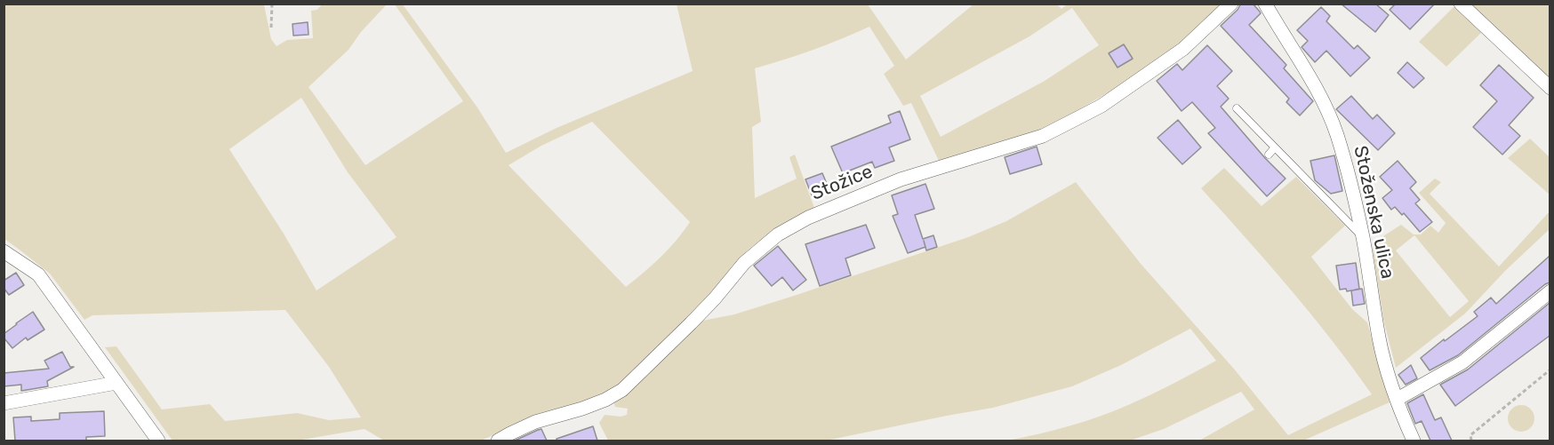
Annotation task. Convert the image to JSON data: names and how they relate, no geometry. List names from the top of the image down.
{
  "streets": {
    "street": ["Stožice", "Stoženska ulica"]
  }
}
